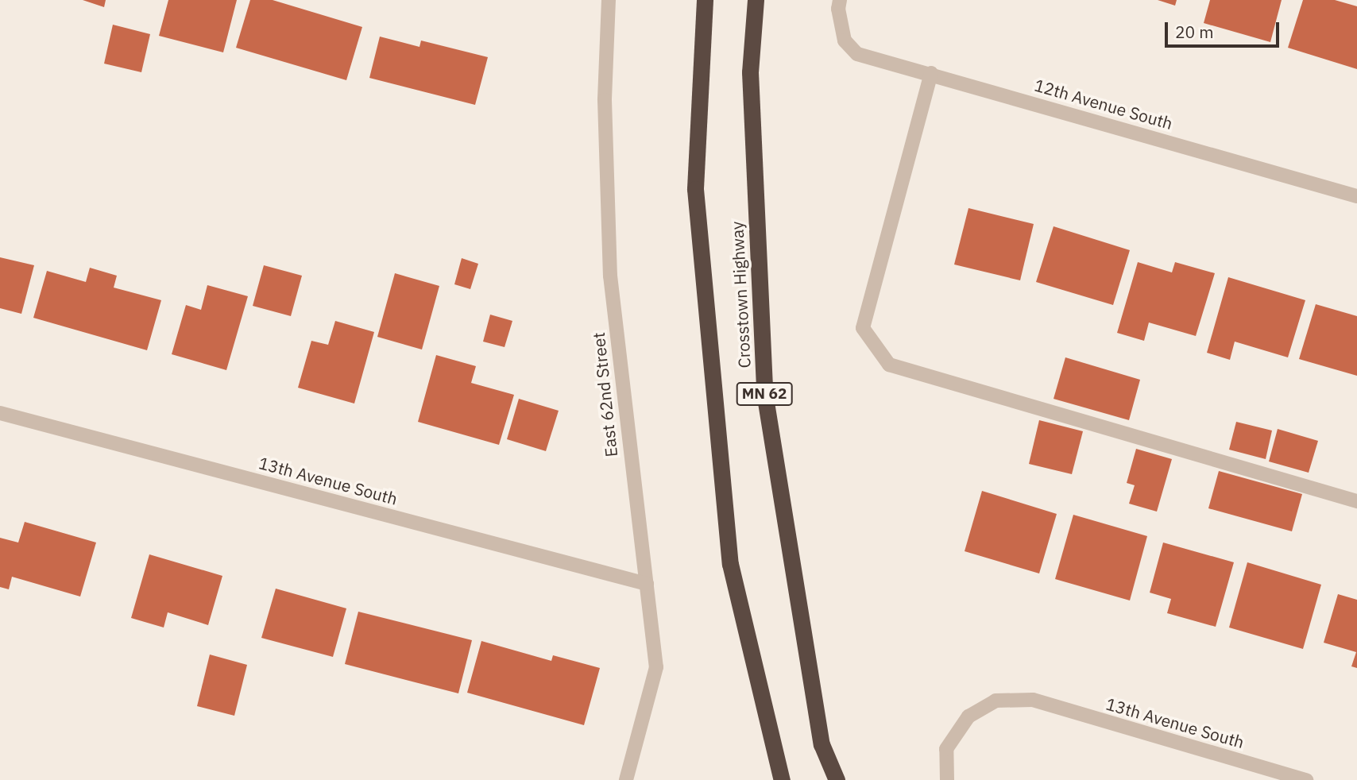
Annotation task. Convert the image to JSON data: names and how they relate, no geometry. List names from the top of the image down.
{
  "streets": {
    "highway": ["Crosstown Highway", "MN 62"],
    "street": ["12th Avenue South", "East 62nd Street", "13th Avenue South"]
  },
  "crossings": [
    ["East 62nd Street", "13th Avenue South"]
  ],
  "scale_bar": "20 m"
}
